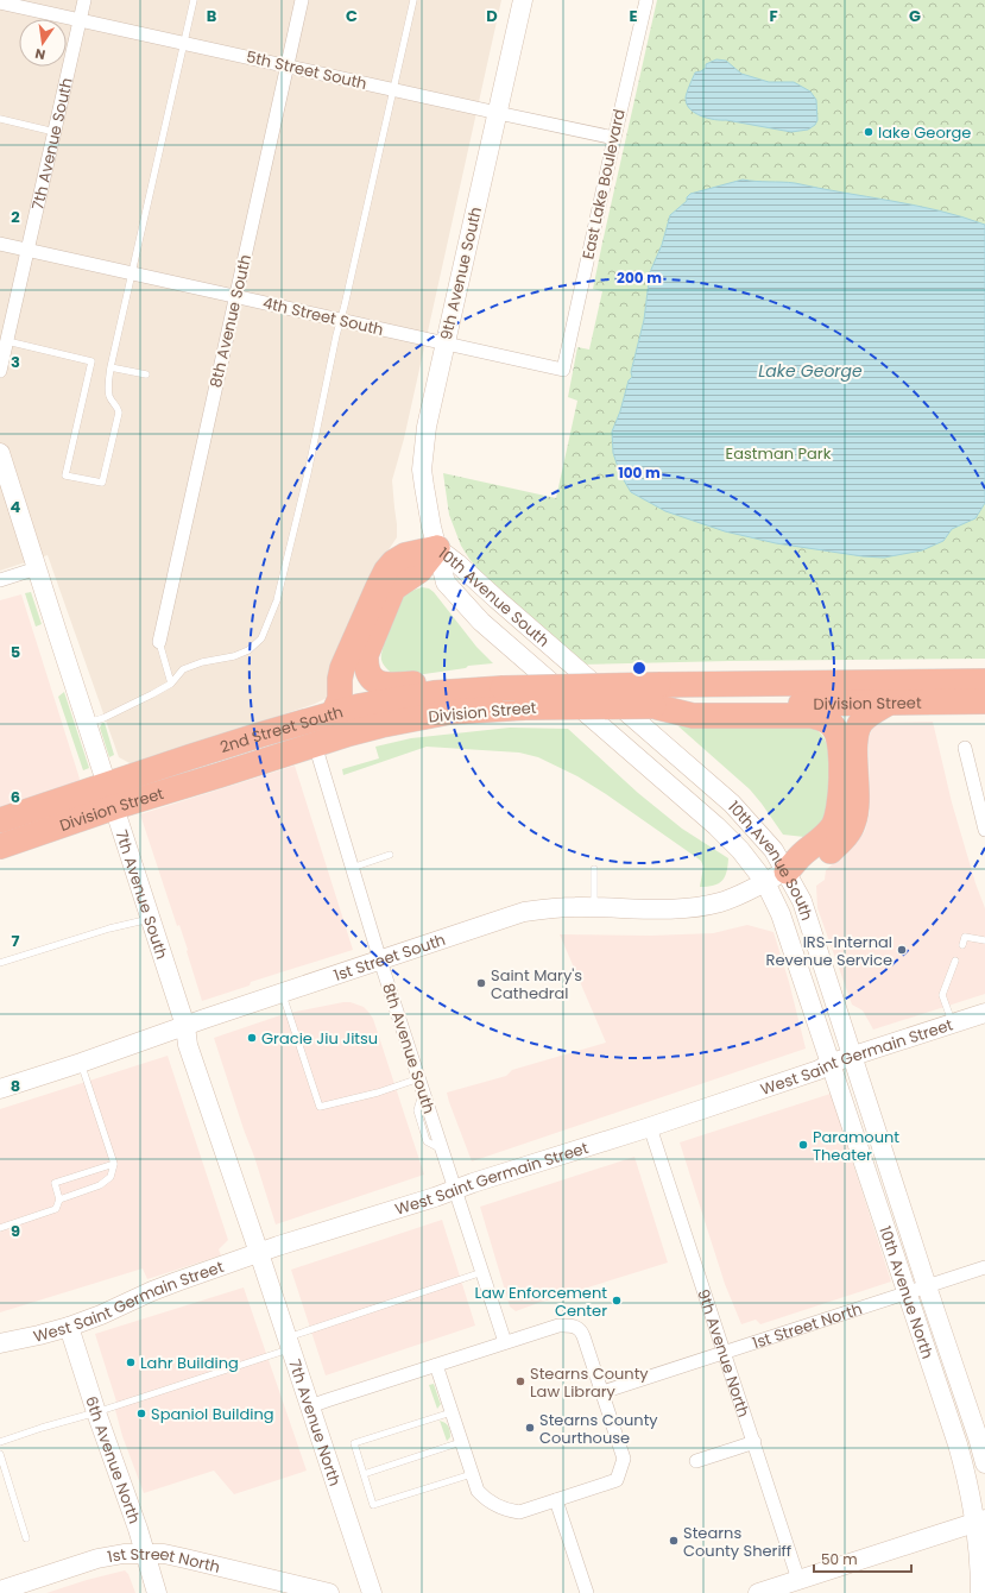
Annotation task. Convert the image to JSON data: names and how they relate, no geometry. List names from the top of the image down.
{
  "streets": {
    "highway": ["Division Street", "2nd Street South"],
    "main road": [
      "7th Avenue South",
      "9th Avenue South",
      "10th Avenue South",
      "1st Street South",
      "West Saint Germain Street",
      "10th Avenue North",
      "1st Street North",
      "7th Avenue North",
      "6th Avenue North"
    ],
    "street": [
      "5th Street South",
      "East Lake Boulevard",
      "4th Street South",
      "8th Avenue South",
      "9th Avenue North"
    ]
  },
  "crossings": [
    ["5th Street South", "7th Avenue South"],
    ["5th Street South", "East Lake Boulevard"],
    ["5th Street South", "9th Avenue South"],
    ["5th Street South", "8th Avenue South"],
    ["7th Avenue South", "4th Street South"],
    ["7th Avenue South", "Division Street"],
    ["7th Avenue South", "2nd Street South"],
    ["7th Avenue South", "1st Street South"],
    ["7th Avenue South", "West Saint Germain Street"],
    ["7th Avenue South", "7th Avenue North"],
    ["East Lake Boulevard", "4th Street South"],
    ["9th Avenue South", "4th Street South"],
    ["9th Avenue South", "10th Avenue South"],
    ["4th Street South", "8th Avenue South"],
    ["8th Avenue South", "Division Street"],
    ["8th Avenue South", "1st Street South"],
    ["8th Avenue South", "West Saint Germain Street"],
    ["10th Avenue South", "1st Street South"],
    ["10th Avenue South", "West Saint Germain Street"],
    ["10th Avenue South", "10th Avenue North"],
    ["Division Street", "2nd Street South"],
    ["West Saint Germain Street", "10th Avenue North"],
    ["West Saint Germain Street", "9th Avenue North"],
    ["West Saint Germain Street", "7th Avenue North"],
    ["West Saint Germain Street", "6th Avenue North"],
    ["10th Avenue North", "1st Street North"],
    ["1st Street North", "9th Avenue North"],
    ["1st Street North", "6th Avenue North"]
  ],
  "water": ["Lake George"],
  "parks": ["Eastman Park"],
  "places": [
    "lake George",
    "IRS-Internal Revenue Service",
    "Saint Mary's Cathedral",
    "Gracie Jiu Jitsu",
    "Paramount Theater",
    "Law Enforcement Center",
    "Lahr Building",
    "Stearns County Law Library",
    "Spaniol Building",
    "Stearns County Courthouse",
    "Stearns County Sheriff"
  ],
  "scale_bar": "50 m",
  "north": "bottom",
  "grid": {
    "columns": [
      "B",
      "C",
      "D",
      "E",
      "F",
      "G"
    ],
    "rows": [
      "2",
      "3",
      "4",
      "5",
      "6",
      "7",
      "8",
      "9"
    ]
  },
  "rings": ["200 m", "100 m"]
}
